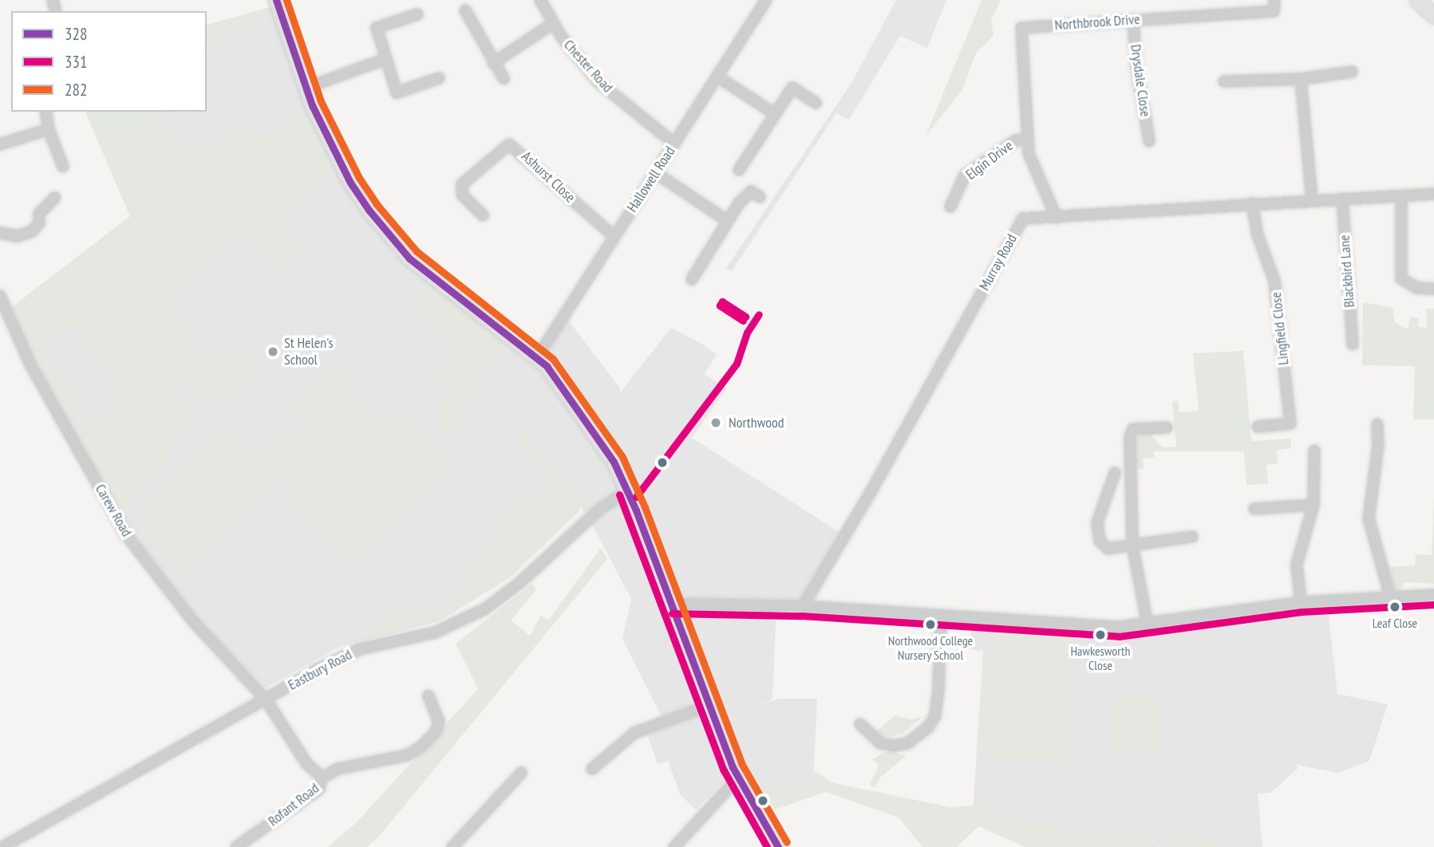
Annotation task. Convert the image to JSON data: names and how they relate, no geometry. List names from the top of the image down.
{
  "streets": {
    "street": [
      "Northbrook Drive",
      "Chester Road",
      "Drysdale Close",
      "Elgin Drive",
      "Ashurst Close",
      "Hallowell Road",
      "Murray Road",
      "Blackbird Lane",
      "Lingfield Close",
      "Carew Road",
      "Eastbury Road",
      "Rofant Road"
    ]
  },
  "crossings": [
    ["Northbrook Drive", "Drysdale Close"],
    ["Northbrook Drive", "Elgin Drive"],
    ["Chester Road", "Hallowell Road"],
    ["Elgin Drive", "Murray Road"],
    ["Ashurst Close", "Hallowell Road"],
    ["Murray Road", "Blackbird Lane"],
    ["Murray Road", "Lingfield Close"],
    ["Carew Road", "Eastbury Road"],
    ["Carew Road", "Rofant Road"],
    ["Eastbury Road", "Rofant Road"]
  ],
  "places": [
    "St Helen's School",
    "Northwood",
    "Leaf Close",
    "Northwood College Nursery School",
    "Hawkesworth Close"
  ],
  "lines": ["transit line 328", "transit line 282", "transit line 331"],
  "legend": ["328", "331", "282"]
}
